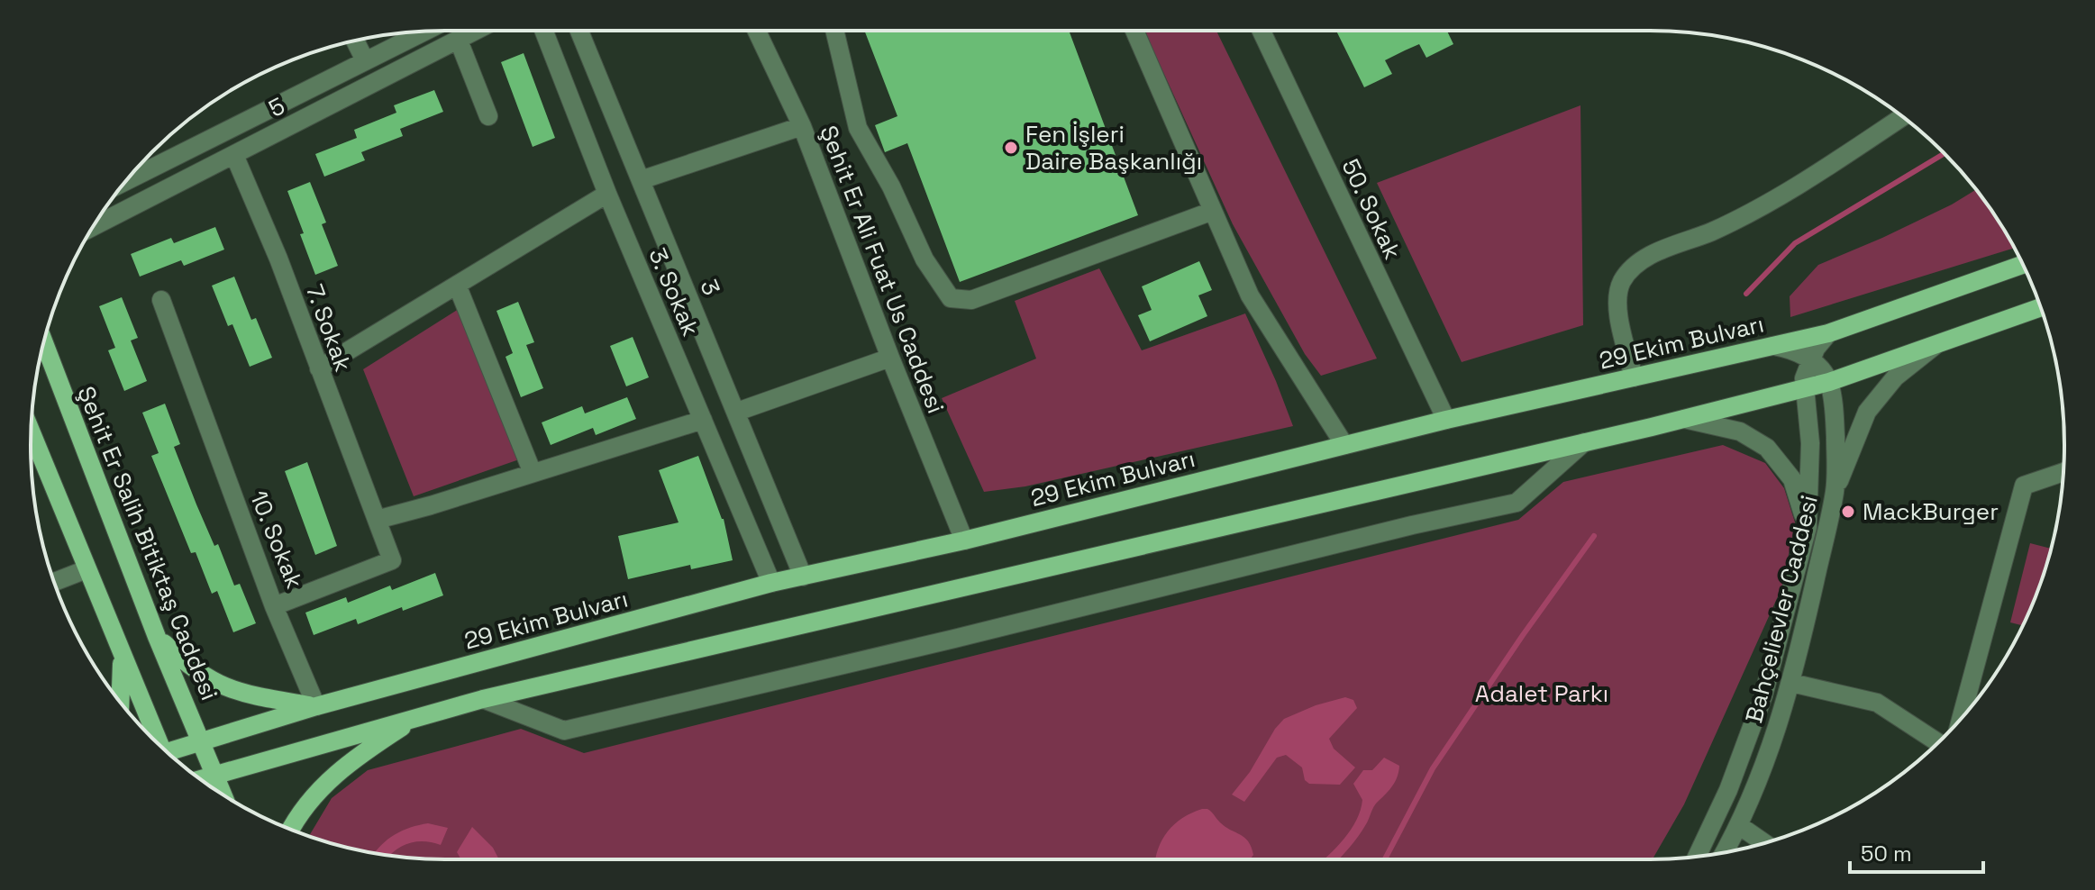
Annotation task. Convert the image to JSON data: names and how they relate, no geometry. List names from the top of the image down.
{
  "streets": {
    "main road": ["29 Ekim Bulvarı", "Şehit Er Salih Bitiktaş Caddesi"],
    "street": [
      "5",
      "50. Sokak",
      "Şehit Er Ali Fuat Us Caddesi",
      "3",
      "3. Sokak",
      "7. Sokak",
      "10. Sokak",
      "Bahçelievler Caddesi"
    ]
  },
  "crossings": [
    ["5", "7. Sokak"],
    ["50. Sokak", "29 Ekim Bulvarı"],
    ["Şehit Er Ali Fuat Us Caddesi", "29 Ekim Bulvarı"],
    ["3", "29 Ekim Bulvarı"],
    ["3. Sokak", "29 Ekim Bulvarı"],
    ["7. Sokak", "10. Sokak"],
    ["29 Ekim Bulvarı", "Şehit Er Salih Bitiktaş Caddesi"],
    ["29 Ekim Bulvarı", "Bahçelievler Caddesi"]
  ],
  "parks": ["Adalet Parkı"],
  "places": ["Fen İşleri Daire Başkanlığı", "MackBurger"],
  "scale_bar": "50 m"
}
